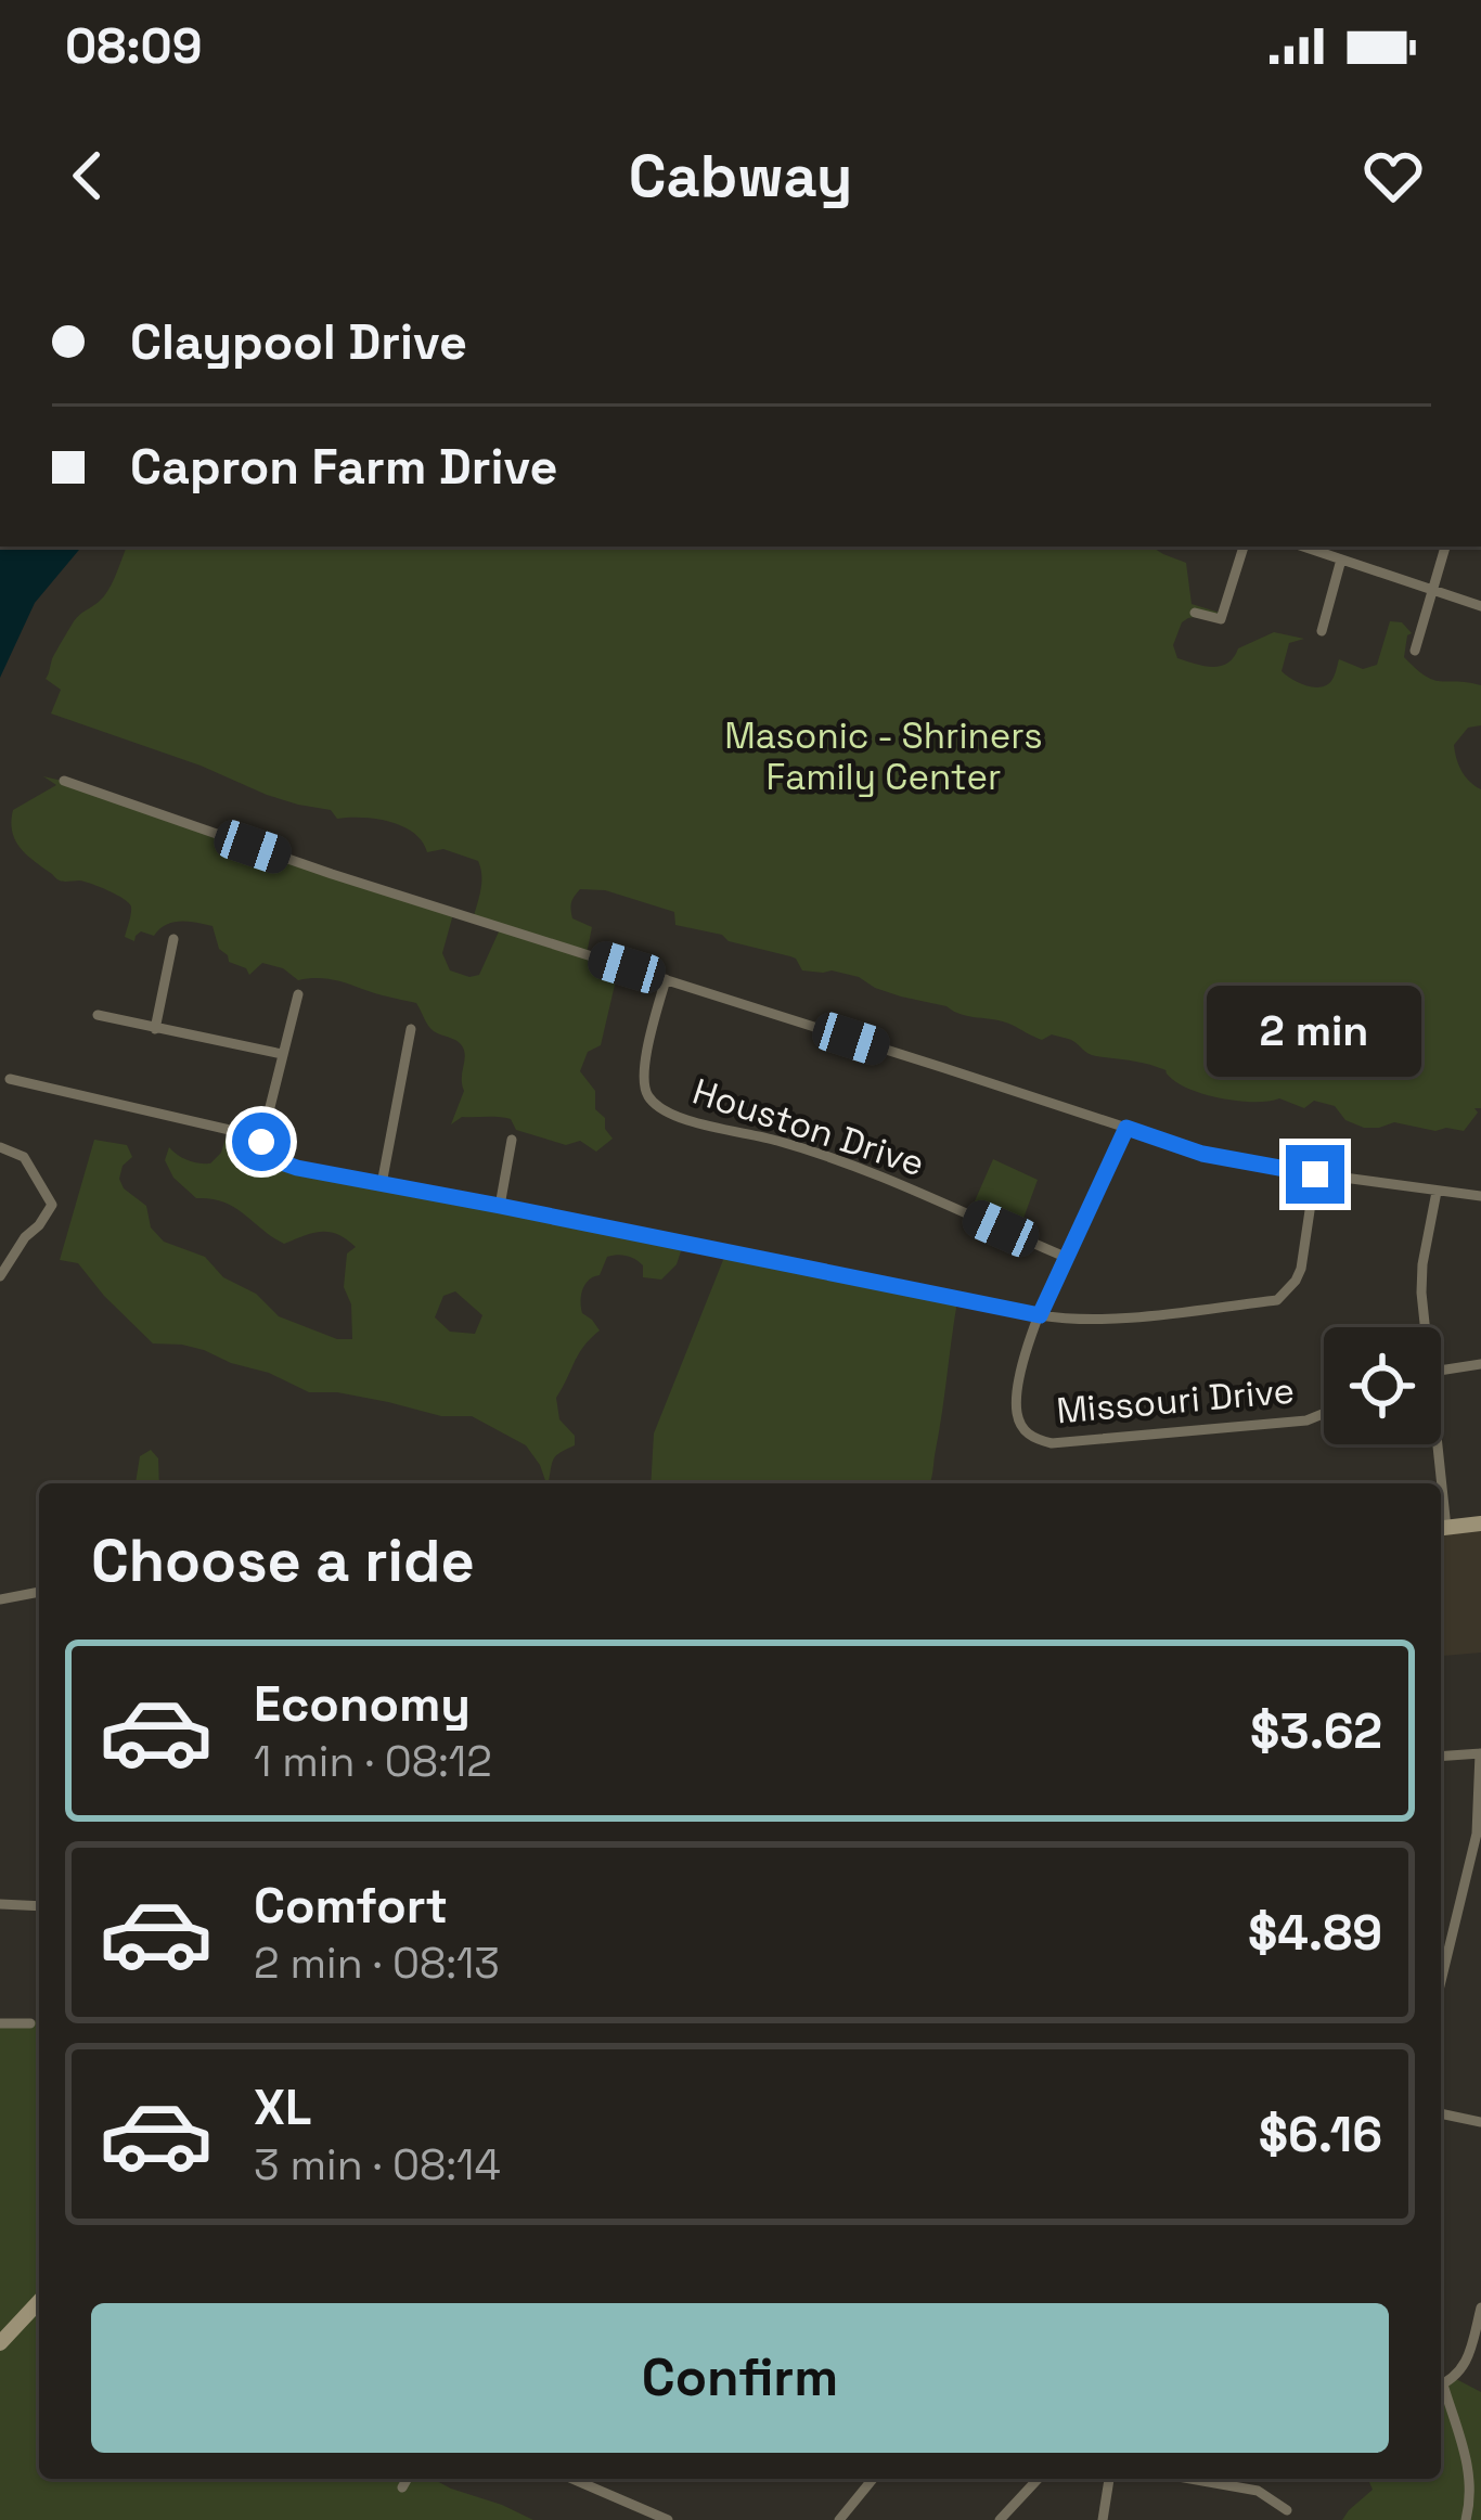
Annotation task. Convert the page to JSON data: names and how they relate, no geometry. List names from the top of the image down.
{
  "streets": {
    "street": ["Houston Drive", "Missouri Drive"]
  },
  "crossings": [
    ["Houston Drive", "Missouri Drive"]
  ],
  "parks": ["Masonic - Shriners Family Center"],
  "page": {
    "status": "08:09",
    "header": "Cabway",
    "banner": ["Claypool Drive", "Capron Farm Drive"],
    "bubble": "2 min",
    "heading": "Choose a ride",
    "list": [
      {
        "name": "Economy",
        "note": "1 min · 08:12",
        "value": "$3.62"
      },
      {
        "name": "Comfort",
        "note": "2 min · 08:13",
        "value": "$4.89"
      },
      {
        "name": "XL",
        "note": "3 min · 08:14",
        "value": "$6.16"
      }
    ],
    "buttons": "Confirm"
  }
}
